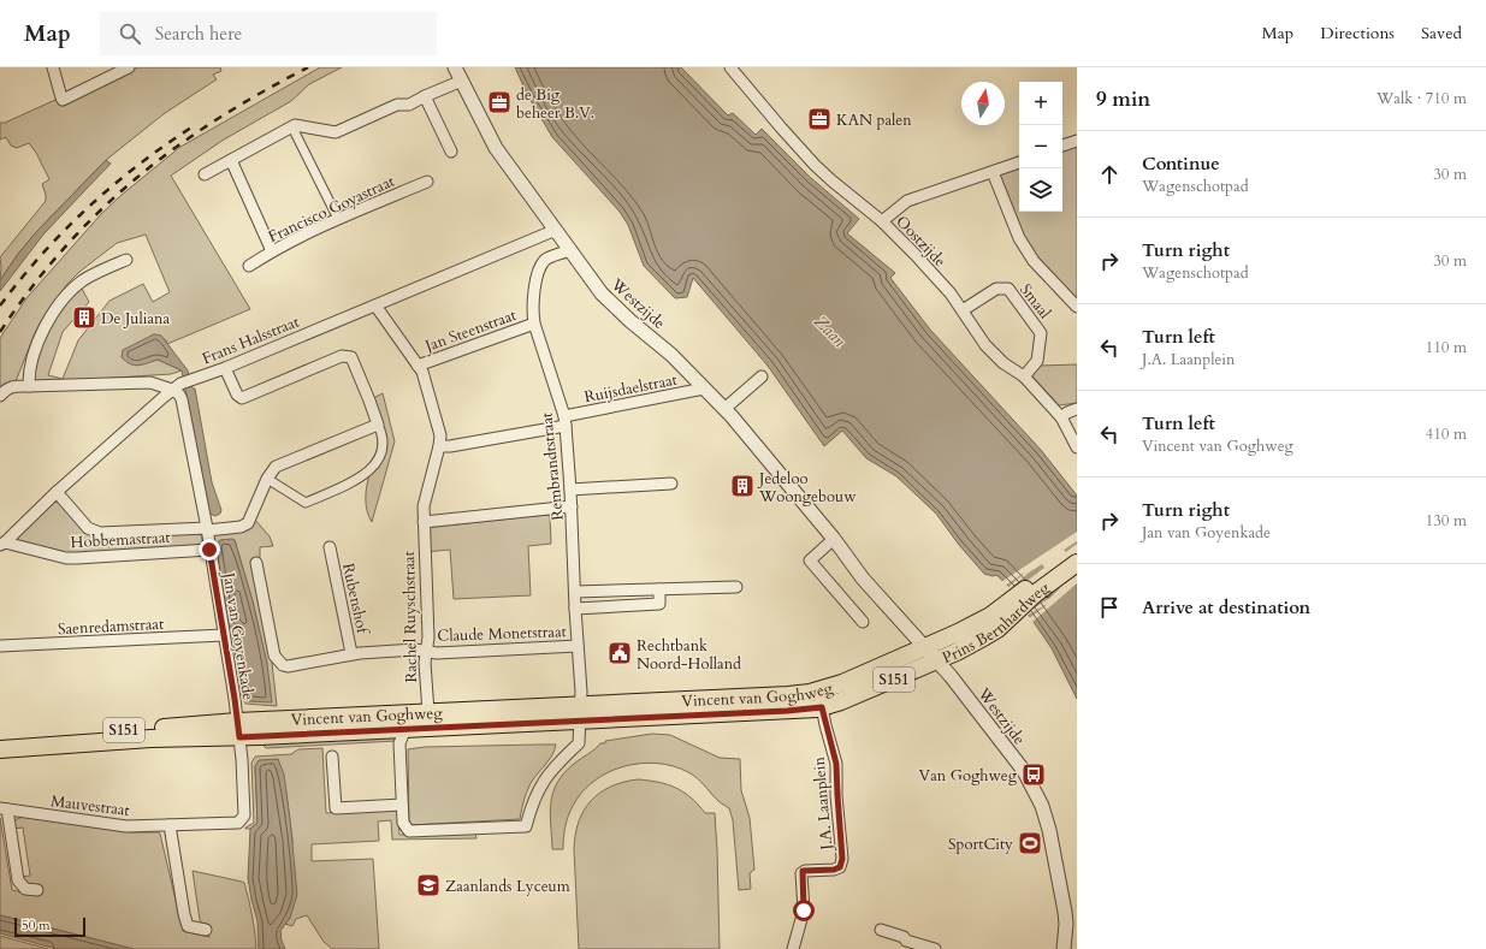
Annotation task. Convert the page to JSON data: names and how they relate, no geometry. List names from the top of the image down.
{
  "streets": {
    "main road": ["Prins Bernhardweg", "S151", "Vincent van Goghweg"],
    "street": [
      "Francisco Goyastraat",
      "Oostzijde",
      "Smaal",
      "Westzijde",
      "Jan Steenstraat",
      "Frans Halsstraat",
      "Ruijsdaelstraat",
      "Rembrandtstraat",
      "Hobbemastraat",
      "Rubenshof",
      "Rachel Ruyschstraat",
      "Saenredamstraat",
      "Claude Monetstraat",
      "Jan van Goyenkade",
      "J.A. Laanplein",
      "Mauvestraat"
    ]
  },
  "crossings": [
    ["Oostzijde", "Smaal"],
    ["Westzijde", "Frans Halsstraat"],
    ["Westzijde", "Ruijsdaelstraat"],
    ["Westzijde", "Rembrandtstraat"],
    ["Westzijde", "Prins Bernhardweg"],
    ["Westzijde", "Vincent van Goghweg"],
    ["Jan Steenstraat", "Rembrandtstraat"],
    ["Frans Halsstraat", "Hobbemastraat"],
    ["Frans Halsstraat", "Jan van Goyenkade"],
    ["Ruijsdaelstraat", "Rembrandtstraat"],
    ["Ruijsdaelstraat", "Rachel Ruyschstraat"],
    ["Rembrandtstraat", "Claude Monetstraat"],
    ["Rembrandtstraat", "Vincent van Goghweg"],
    ["Hobbemastraat", "Jan van Goyenkade"],
    ["Rubenshof", "Claude Monetstraat"],
    ["Rachel Ruyschstraat", "Claude Monetstraat"],
    ["Rachel Ruyschstraat", "Vincent van Goghweg"],
    ["Prins Bernhardweg", "Vincent van Goghweg"],
    ["Saenredamstraat", "Jan van Goyenkade"],
    ["Jan van Goyenkade", "Vincent van Goghweg"],
    ["Jan van Goyenkade", "Mauvestraat"],
    ["Vincent van Goghweg", "J.A. Laanplein"]
  ],
  "water": ["Zaan"],
  "places": {
    "office": ["de Big beheer B.V.", "KAN palen"],
    "building": ["De Juliana", "Jedeloo Woongebouw"],
    "public building": ["Rechtbank Noord-Holland"],
    "bus stop": ["Van Goghweg"],
    "sports": ["SportCity"],
    "school or university": ["Zaanlands Lyceum"]
  },
  "scale_bar": "50 m",
  "north": "top",
  "page": {
    "header": "Map",
    "search": "Search here",
    "nav": ["Map", "Directions", "Saved"],
    "heading": ["9 min", "Walk · 710 m"],
    "map_buttons": ["+", "−"],
    "list": [
      ["Continue", "Wagenschotpad", "30 m"],
      ["Turn right", "Wagenschotpad", "30 m"],
      ["Turn left", "J.A. Laanplein", "110 m"],
      ["Turn left", "Vincent van Goghweg", "410 m"],
      ["Turn right", "Jan van Goyenkade", "130 m"],
      "Arrive at destination"
    ],
    "scale": "50 m"
  }
}
